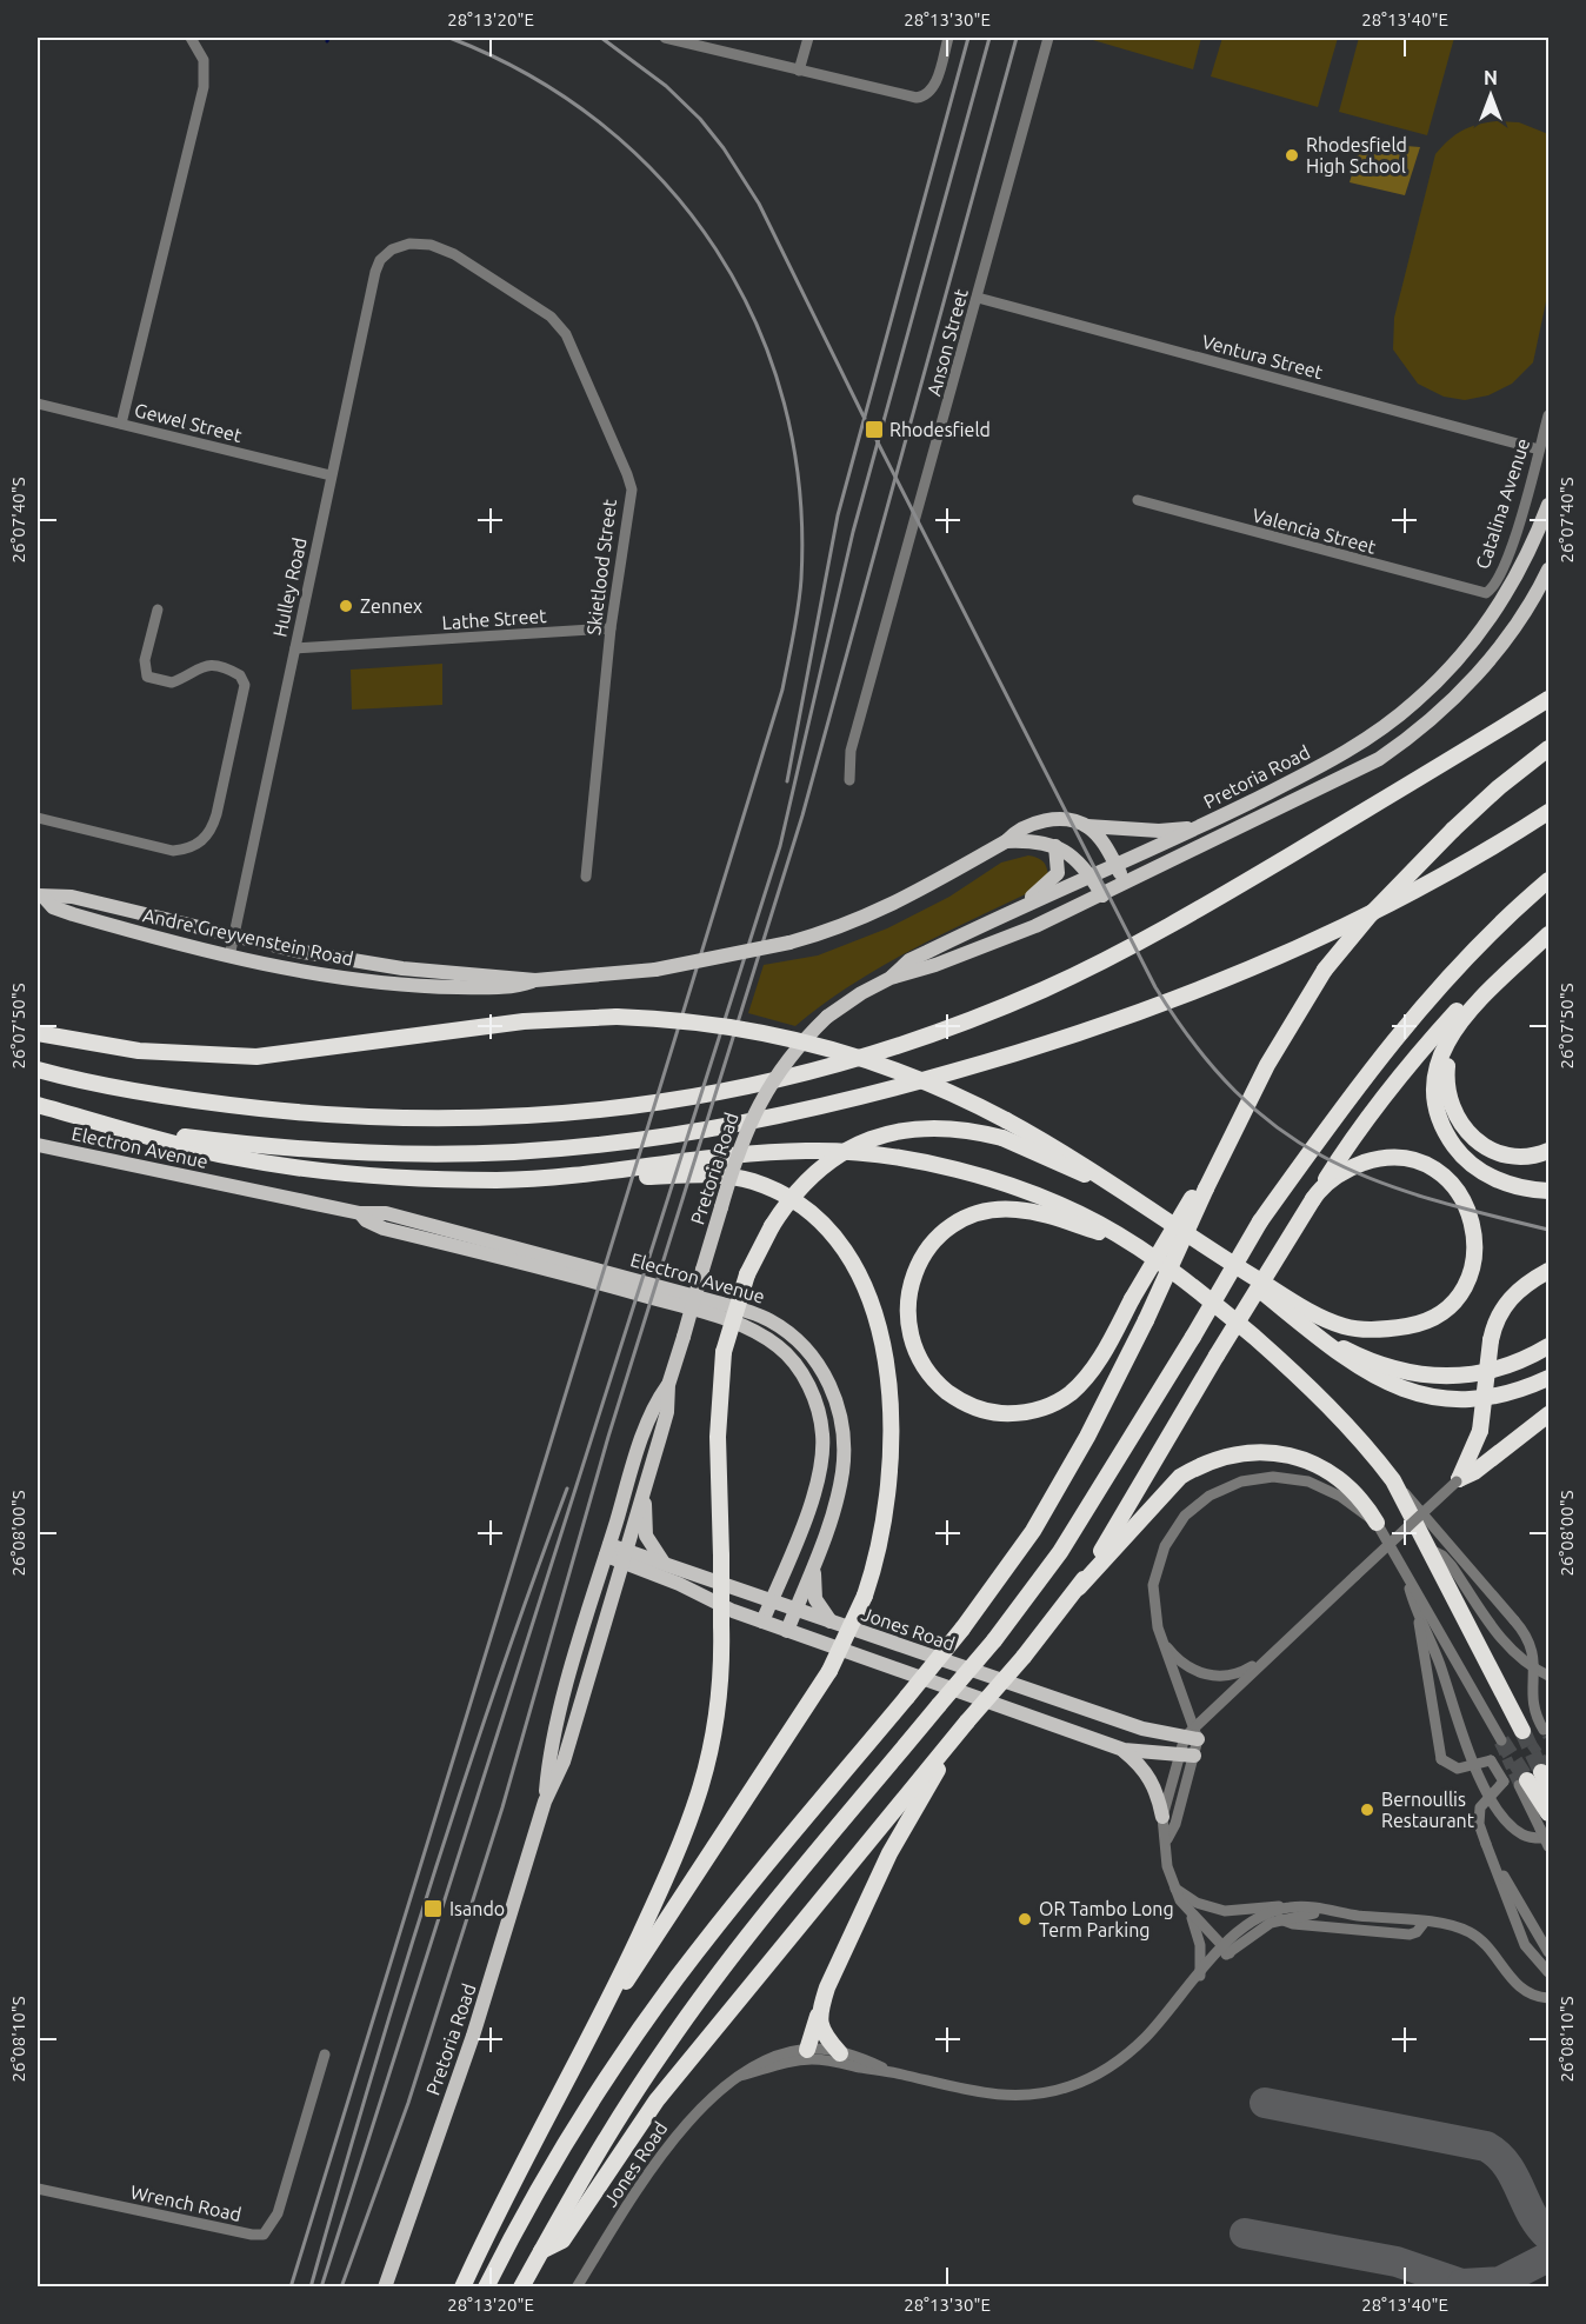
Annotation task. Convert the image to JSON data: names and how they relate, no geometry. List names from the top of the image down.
{
  "streets": {
    "main road": [
      "Pretoria Road",
      "Andre Greyvenstein Road",
      "Electron Avenue",
      "Jones Road"
    ],
    "street": [
      "Anson Street",
      "Ventura Street",
      "Gewel Street",
      "Catalina Avenue",
      "Valencia Street",
      "Skietlood Street",
      "Hulley Road",
      "Lathe Street",
      "Wrench Road"
    ]
  },
  "crossings": [
    ["Anson Street", "Ventura Street"],
    ["Ventura Street", "Catalina Avenue"],
    ["Gewel Street", "Hulley Road"],
    ["Catalina Avenue", "Valencia Street"],
    ["Skietlood Street", "Hulley Road"],
    ["Skietlood Street", "Lathe Street"],
    ["Hulley Road", "Lathe Street"],
    ["Hulley Road", "Andre Greyvenstein Road"],
    ["Pretoria Road", "Andre Greyvenstein Road"],
    ["Pretoria Road", "Jones Road"],
    ["Electron Avenue", "Jones Road"]
  ],
  "places": {
    "other": [
      "Rhodesfield High School",
      "Zennex",
      "Bernoullis Restaurant",
      "OR Tambo Long Term Parking"
    ],
    "transit": ["Rhodesfield", "Isando"]
  },
  "north": "top",
  "coordinates": [
    "28°13'20\"E",
    "28°13'30\"E",
    "28°13'40\"E",
    "26°07'40\"S",
    "26°07'50\"S",
    "26°08'00\"S",
    "26°08'10\"S"
  ]
}
